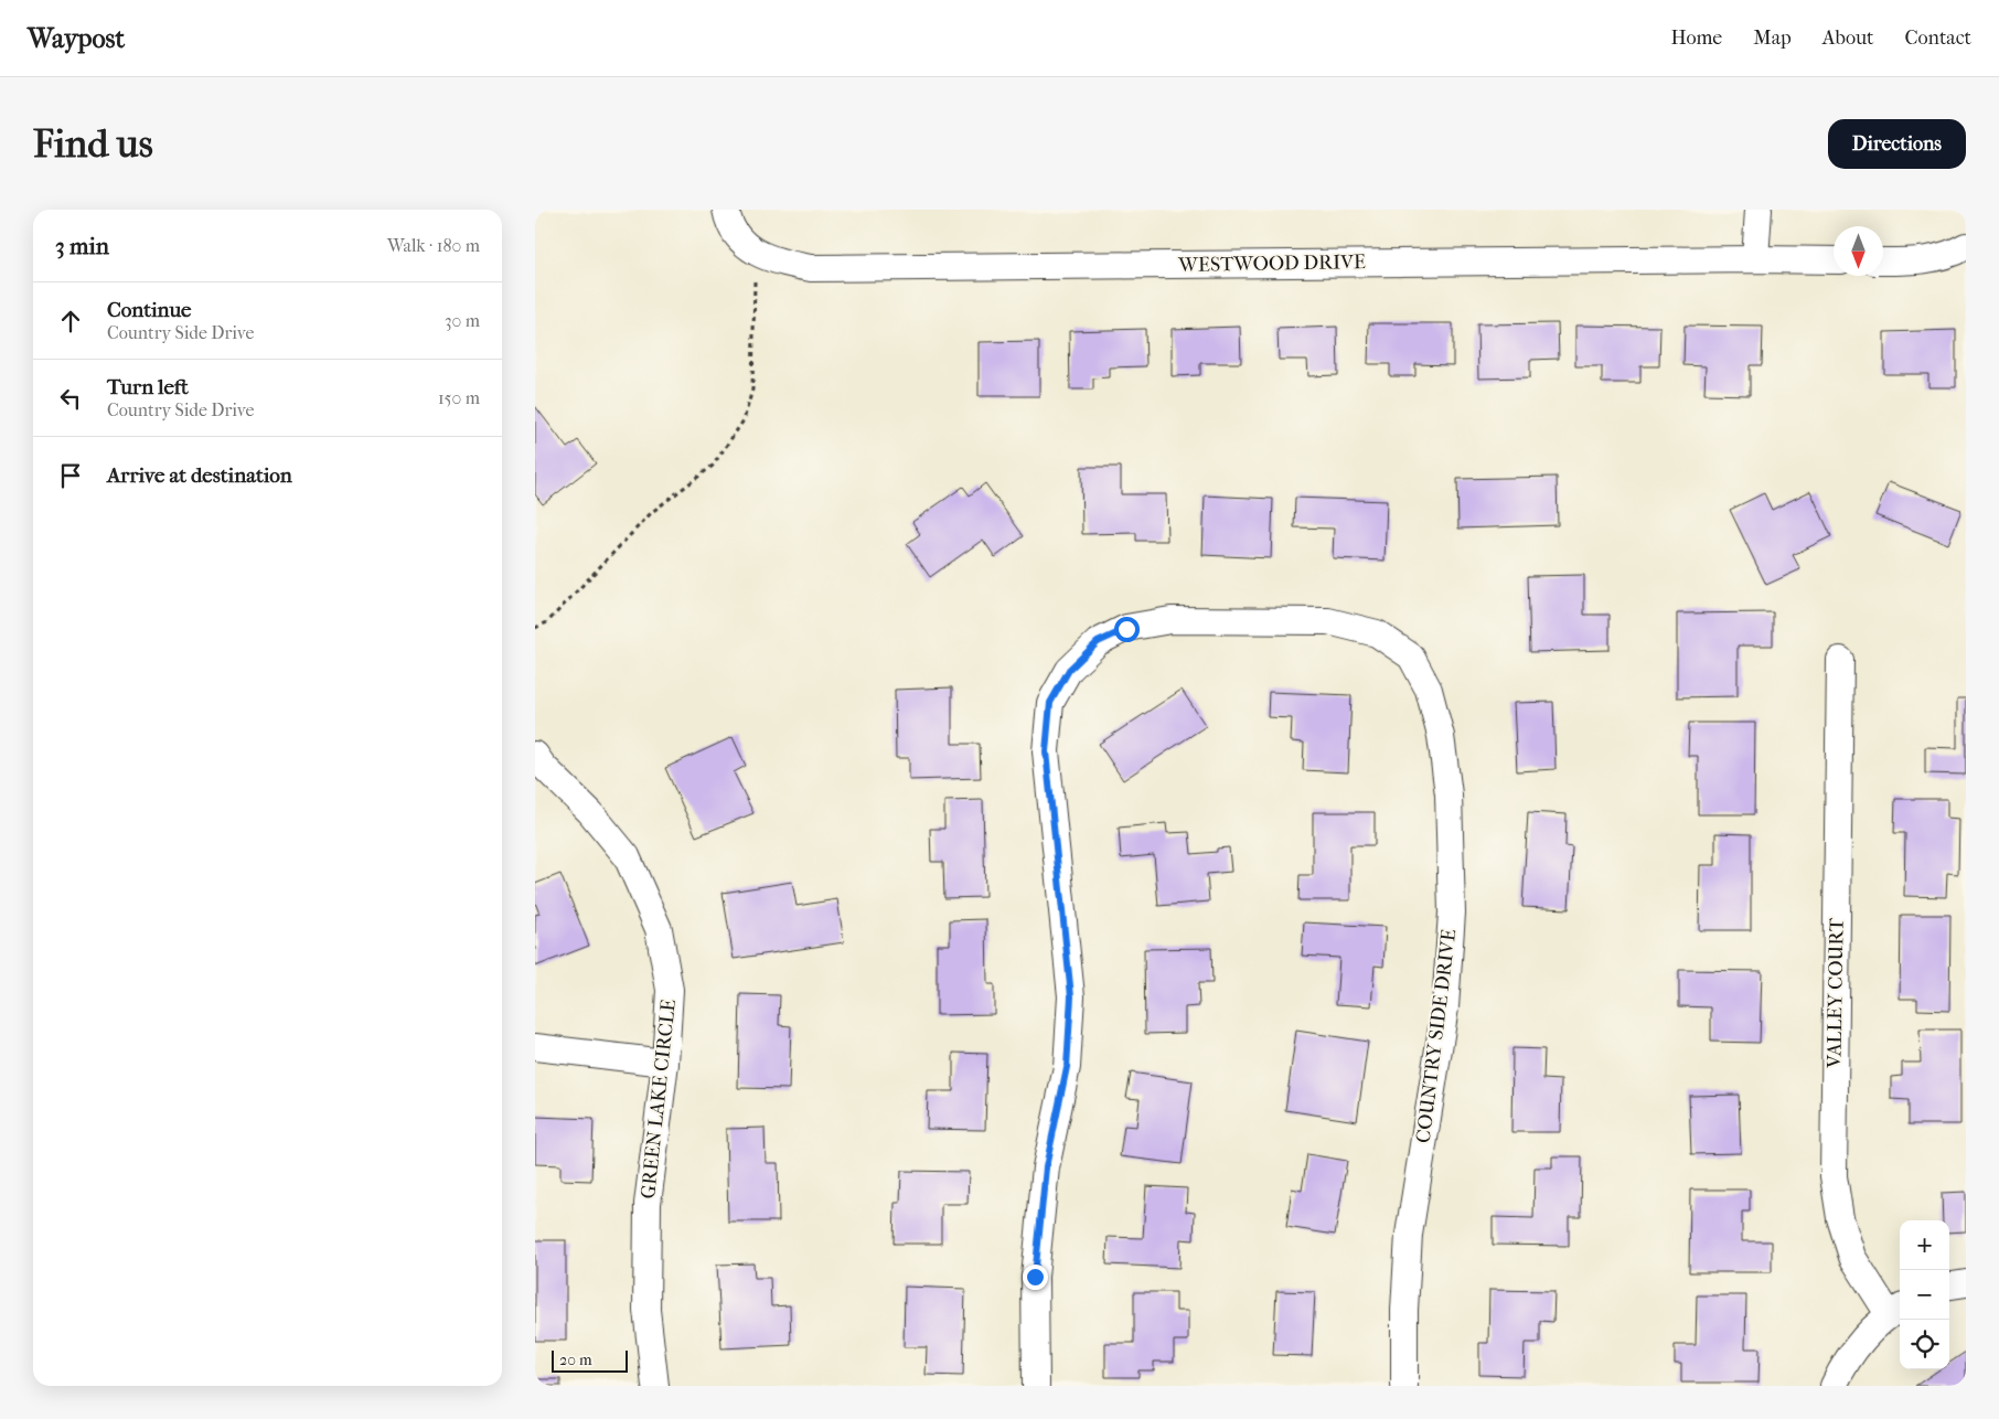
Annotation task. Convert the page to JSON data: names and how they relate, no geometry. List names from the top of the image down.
{
  "streets": {
    "street": [
      "WESTWOOD DRIVE",
      "VALLEY COURT",
      "COUNTRY SIDE DRIVE",
      "GREEN LAKE CIRCLE"
    ]
  },
  "scale_bar": "20 m",
  "north": "bottom",
  "page": {
    "header": "Waypost",
    "nav": [
      "Home",
      "Map",
      "About",
      "Contact"
    ],
    "buttons": "Directions",
    "title": "Find us",
    "heading": ["3 min", "Walk · 180 m"],
    "list": [
      ["Continue", "Country Side Drive", "30 m"],
      ["Turn left", "Country Side Drive", "150 m"],
      "Arrive at destination"
    ],
    "map_buttons": ["+", "−"],
    "scale": "20 m"
  }
}
